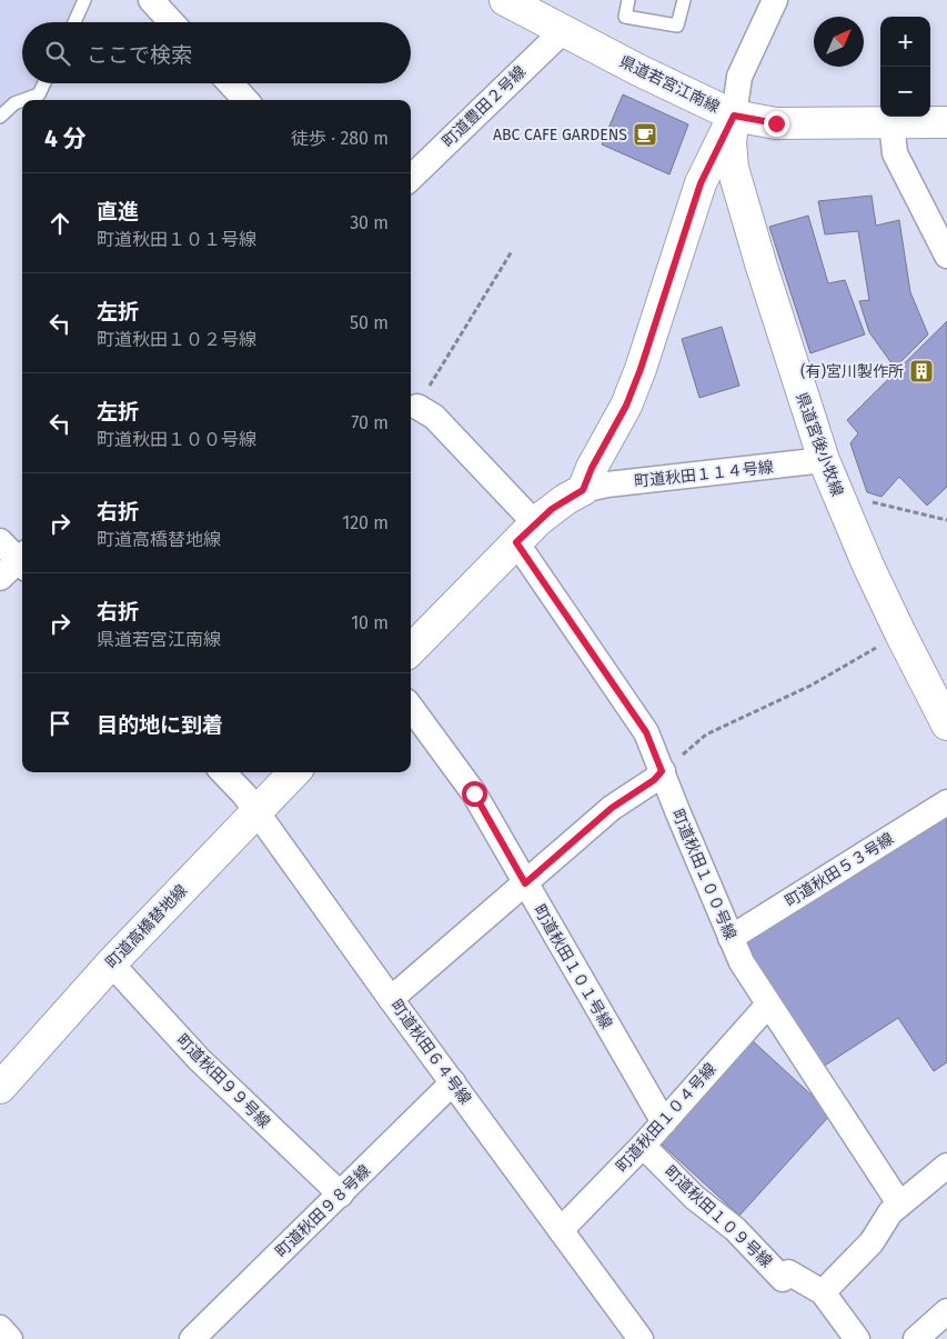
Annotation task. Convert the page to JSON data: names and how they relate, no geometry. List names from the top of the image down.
{
  "streets": {
    "main road": ["県道若宮江南線", "県道宮後小牧線", "町道高橋替地線"],
    "street": [
      "町道豊田２号線",
      "町道秋田１１４号線",
      "町道秋田５３号線",
      "町道秋田１００号線",
      "町道秋田１０１号線",
      "町道秋田６４号線",
      "町道秋田９９号線",
      "町道秋田１０４号線",
      "町道秋田９８号線",
      "町道秋田１０９号線"
    ]
  },
  "crossings": [
    ["県道若宮江南線", "町道豊田２号線"],
    ["県道若宮江南線", "県道宮後小牧線"],
    ["県道宮後小牧線", "町道秋田１１４号線"],
    ["町道秋田５３号線", "町道秋田１００号線"],
    ["町道秋田１００号線", "町道秋田１０４号線"],
    ["町道高橋替地線", "町道秋田６４号線"],
    ["町道高橋替地線", "町道秋田９９号線"],
    ["町道秋田１０１号線", "町道秋田１０４号線"],
    ["町道秋田６４号線", "町道秋田１０４号線"],
    ["町道秋田６４号線", "町道秋田９８号線"],
    ["町道秋田９９号線", "町道秋田９８号線"],
    ["町道秋田１０４号線", "町道秋田１０９号線"]
  ],
  "places": {
    "cafe": ["ABC CAFE GARDENS"],
    "building": ["(有)宮川製作所"]
  },
  "north": "top right",
  "page": {
    "map_buttons": ["+", "−"],
    "search": "ここで検索",
    "heading": ["4 分", "徒歩 · 280 m"],
    "list": [
      ["直進", "町道秋田１０１号線", "30 m"],
      ["左折", "町道秋田１０２号線", "50 m"],
      ["左折", "町道秋田１００号線", "70 m"],
      ["右折", "町道高橋替地線", "120 m"],
      ["右折", "県道若宮江南線", "10 m"],
      "目的地に到着"
    ]
  }
}
